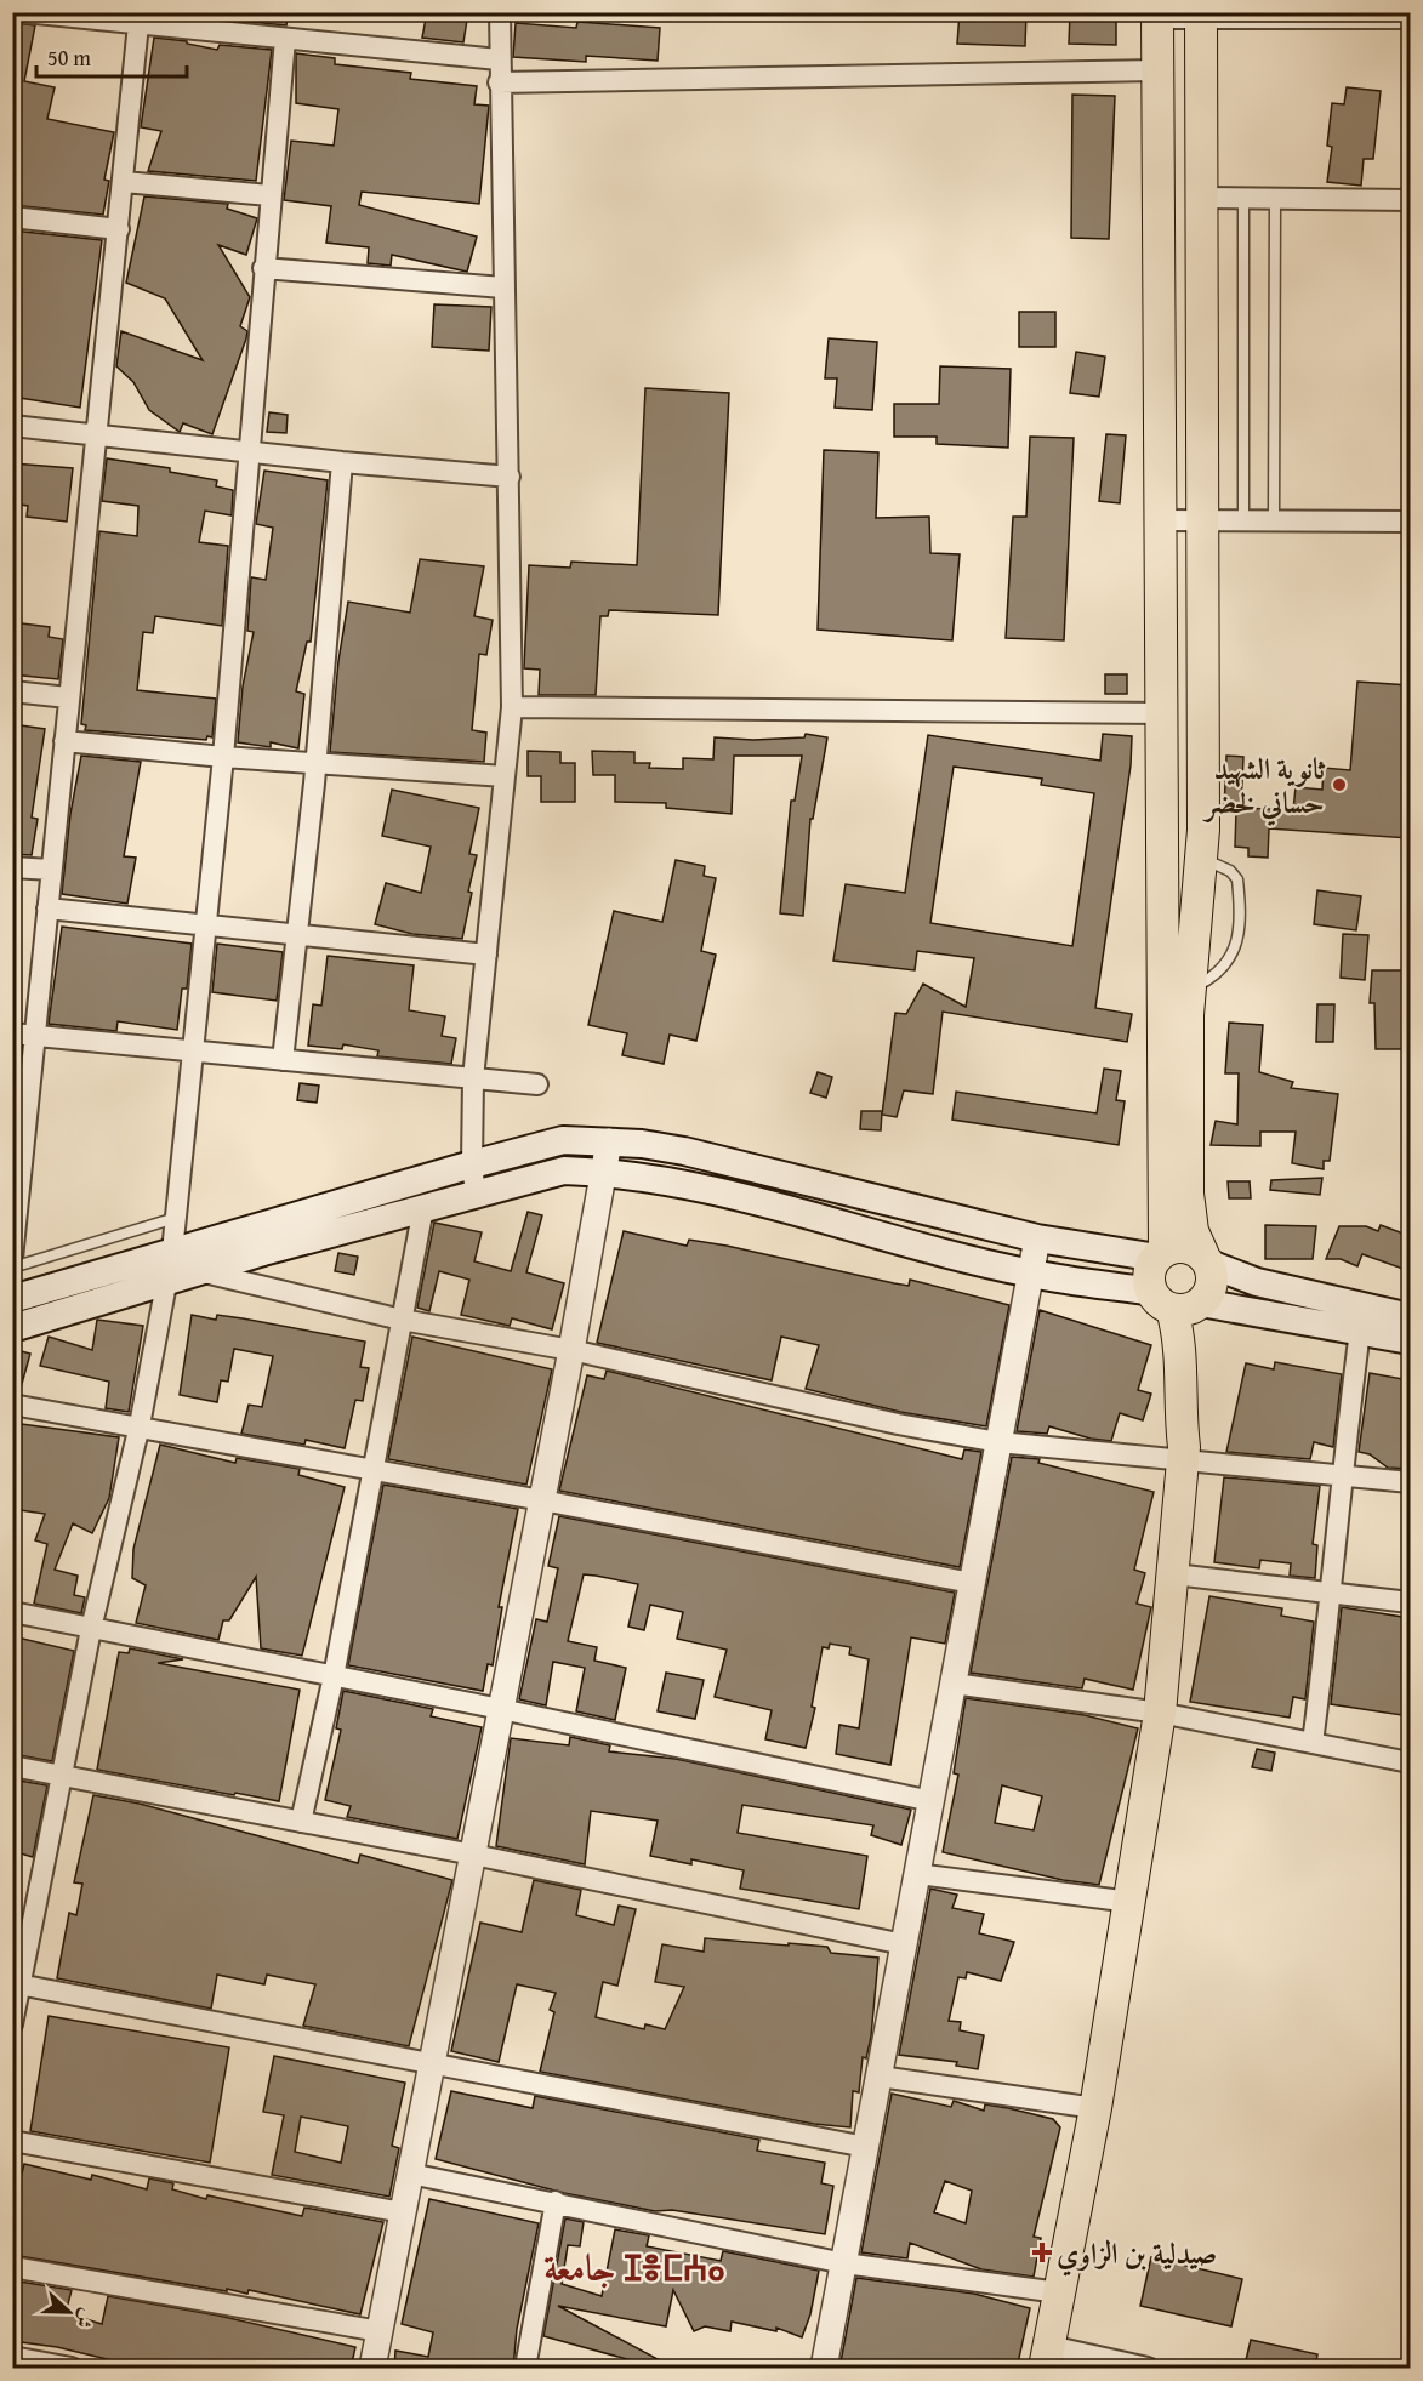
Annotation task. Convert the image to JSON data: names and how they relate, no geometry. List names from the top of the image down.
{
  "districts": ["جامعة ⵊⴻⵎⵄⴰ"],
  "places": {
    "other": ["ثانوية الشهيد حساني لخضر"],
    "health": ["صيدلية بن الزاوي"]
  },
  "scale_bar": "50 m",
  "north": "right"
}
